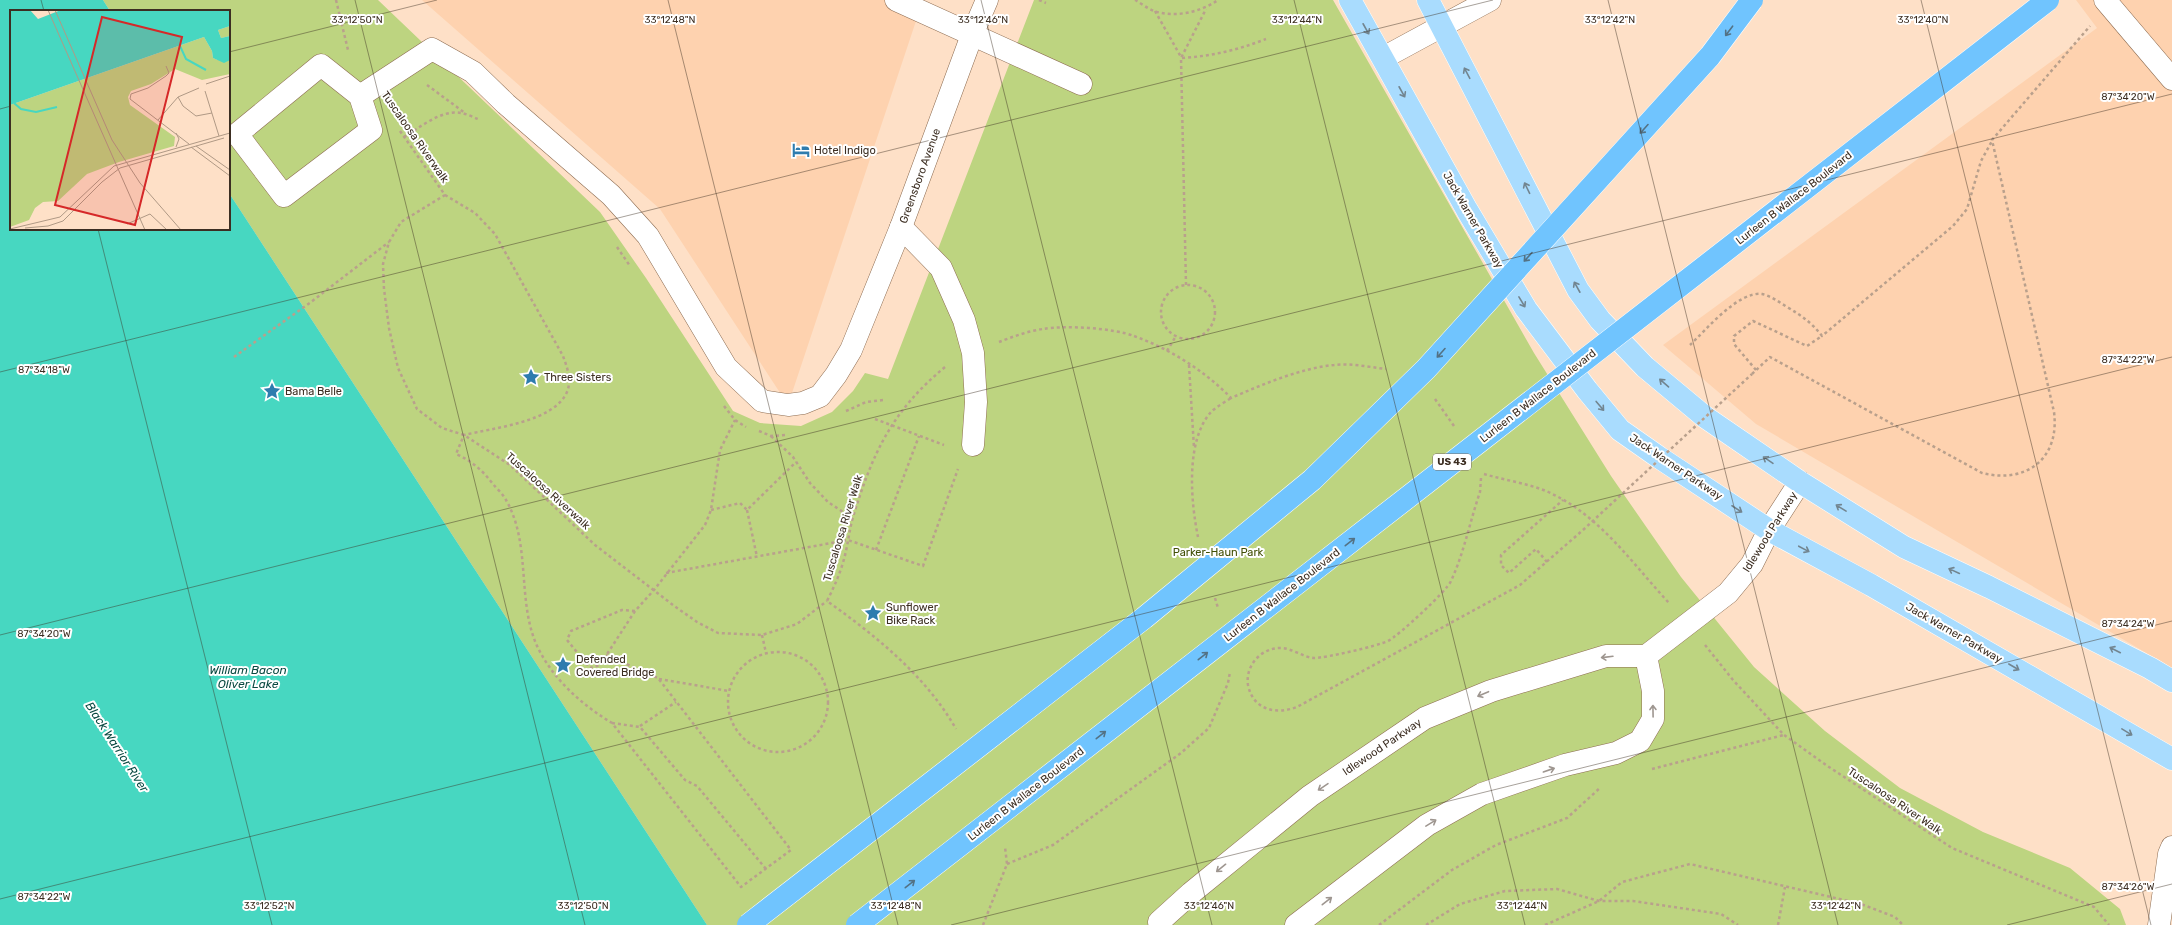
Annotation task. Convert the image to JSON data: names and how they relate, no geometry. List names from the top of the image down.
{
  "streets": {
    "highway": ["Lurleen B Wallace Boulevard", "US 43"],
    "main road": ["Jack Warner Parkway"],
    "street": ["Greensboro Avenue", "Idlewood Parkway"],
    "path": ["Tuscaloosa Riverwalk", "Tuscaloosa River Walk"]
  },
  "crossings": [
    ["Tuscaloosa Riverwalk", "Tuscaloosa River Walk"],
    ["Jack Warner Parkway", "Idlewood Parkway"]
  ],
  "water": ["William Bacon Oliver Lake", "Black Warrior River"],
  "parks": ["Parker-Haun Park"],
  "places": {
    "hotel": ["Hotel Indigo"],
    "place": [
      "Three Sisters",
      "Bama Belle",
      "Sunflower Bike Rack",
      "Defended Covered Bridge"
    ]
  },
  "coordinates": [
    "33°12'40\"N",
    "33°12'50\"N",
    "33°12'48\"N",
    "33°12'46\"N",
    "33°12'44\"N",
    "33°12'42\"N",
    "87°34'20\"W",
    "87°34'22\"W",
    "87°34'18\"W",
    "87°34'24\"W",
    "87°34'26\"W",
    "33°12'52\"N"
  ]
}
